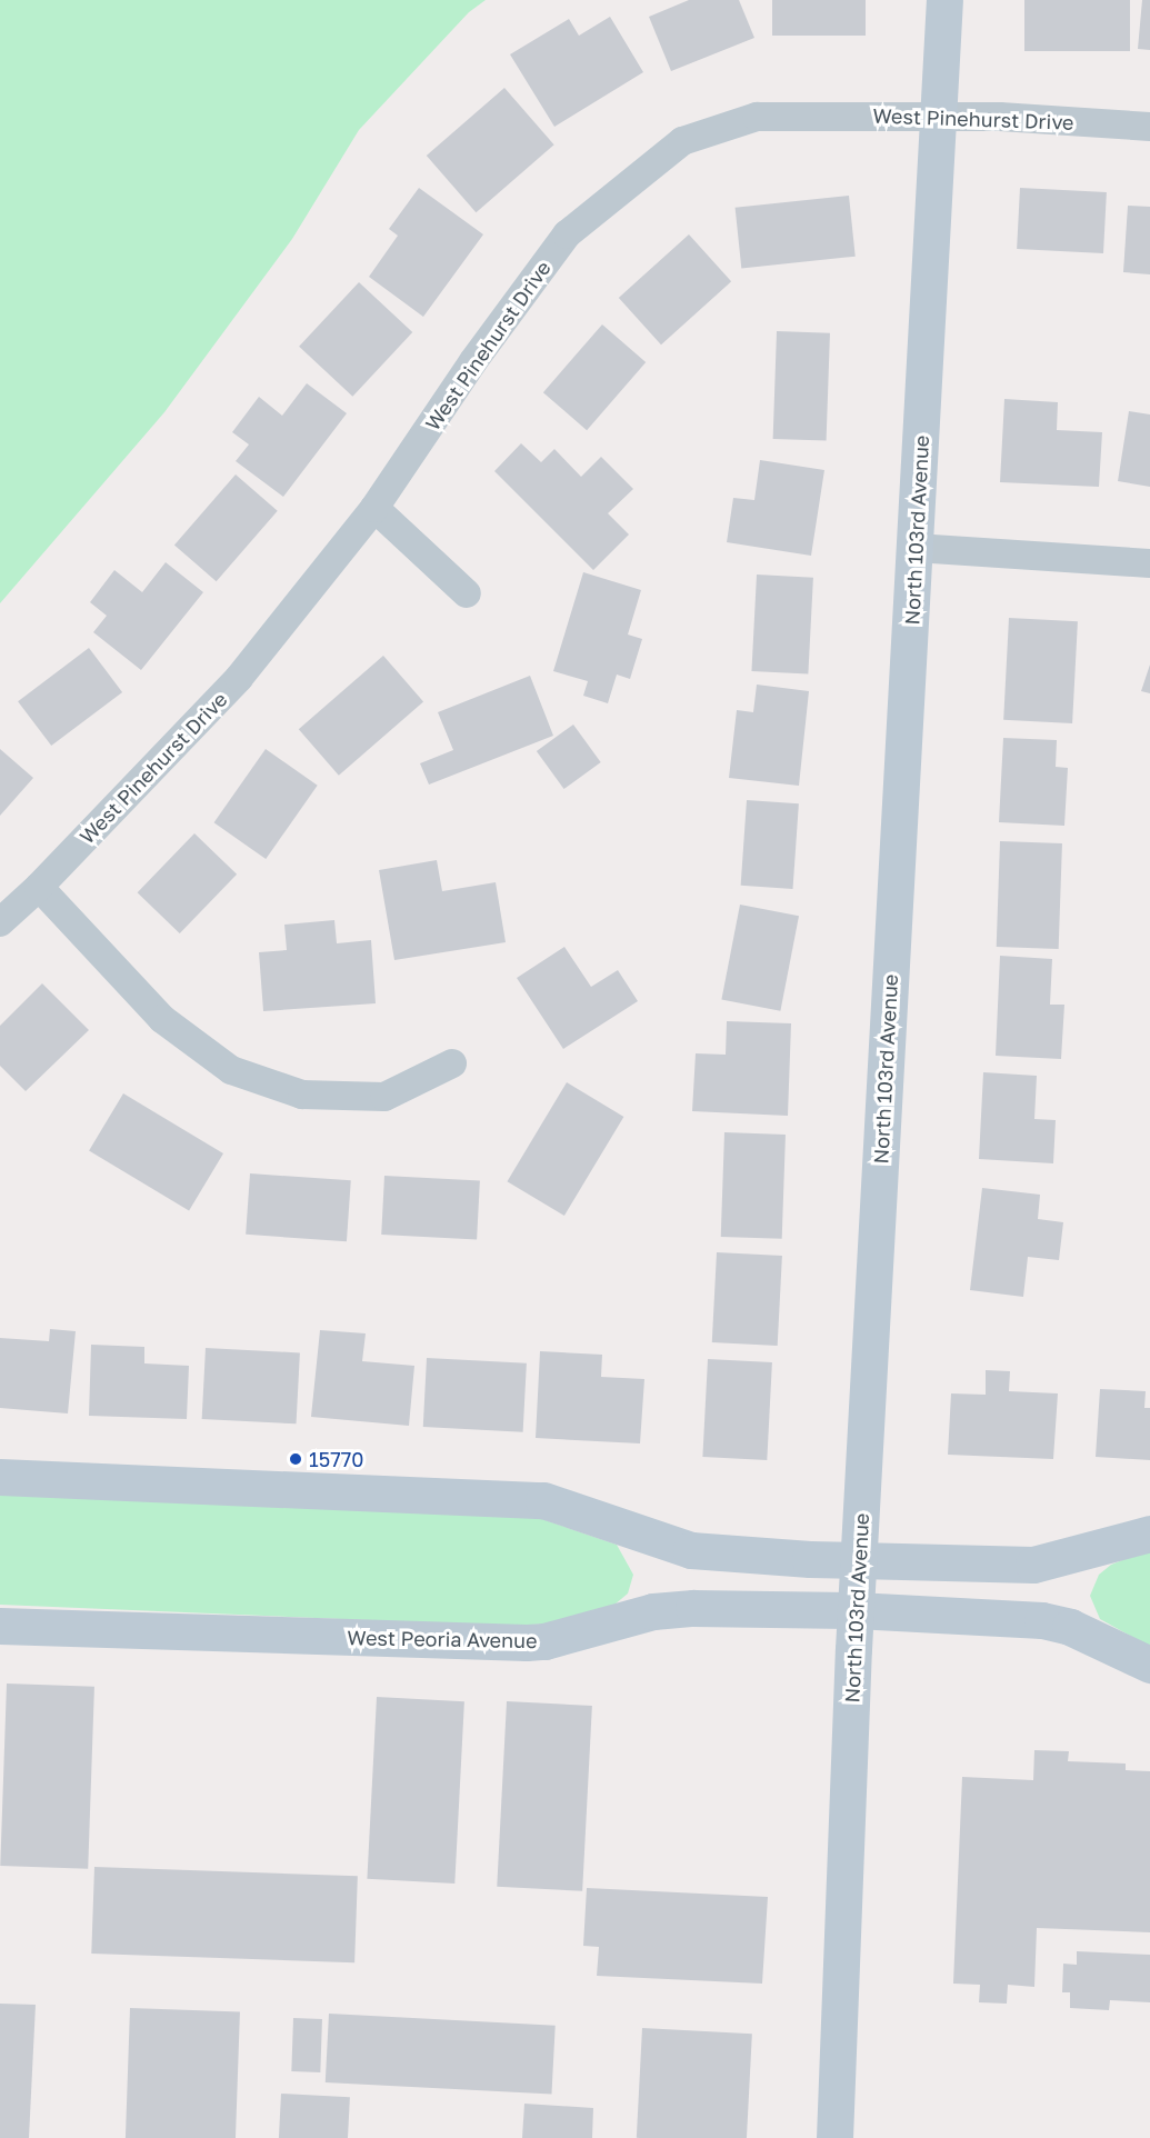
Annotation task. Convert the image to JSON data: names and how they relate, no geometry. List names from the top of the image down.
{
  "streets": {
    "street": ["West Pinehurst Drive", "North 103rd Avenue", "West Peoria Avenue"]
  },
  "crossings": [
    ["West Pinehurst Drive", "North 103rd Avenue"],
    ["North 103rd Avenue", "West Peoria Avenue"]
  ],
  "places": ["15770"]
}
